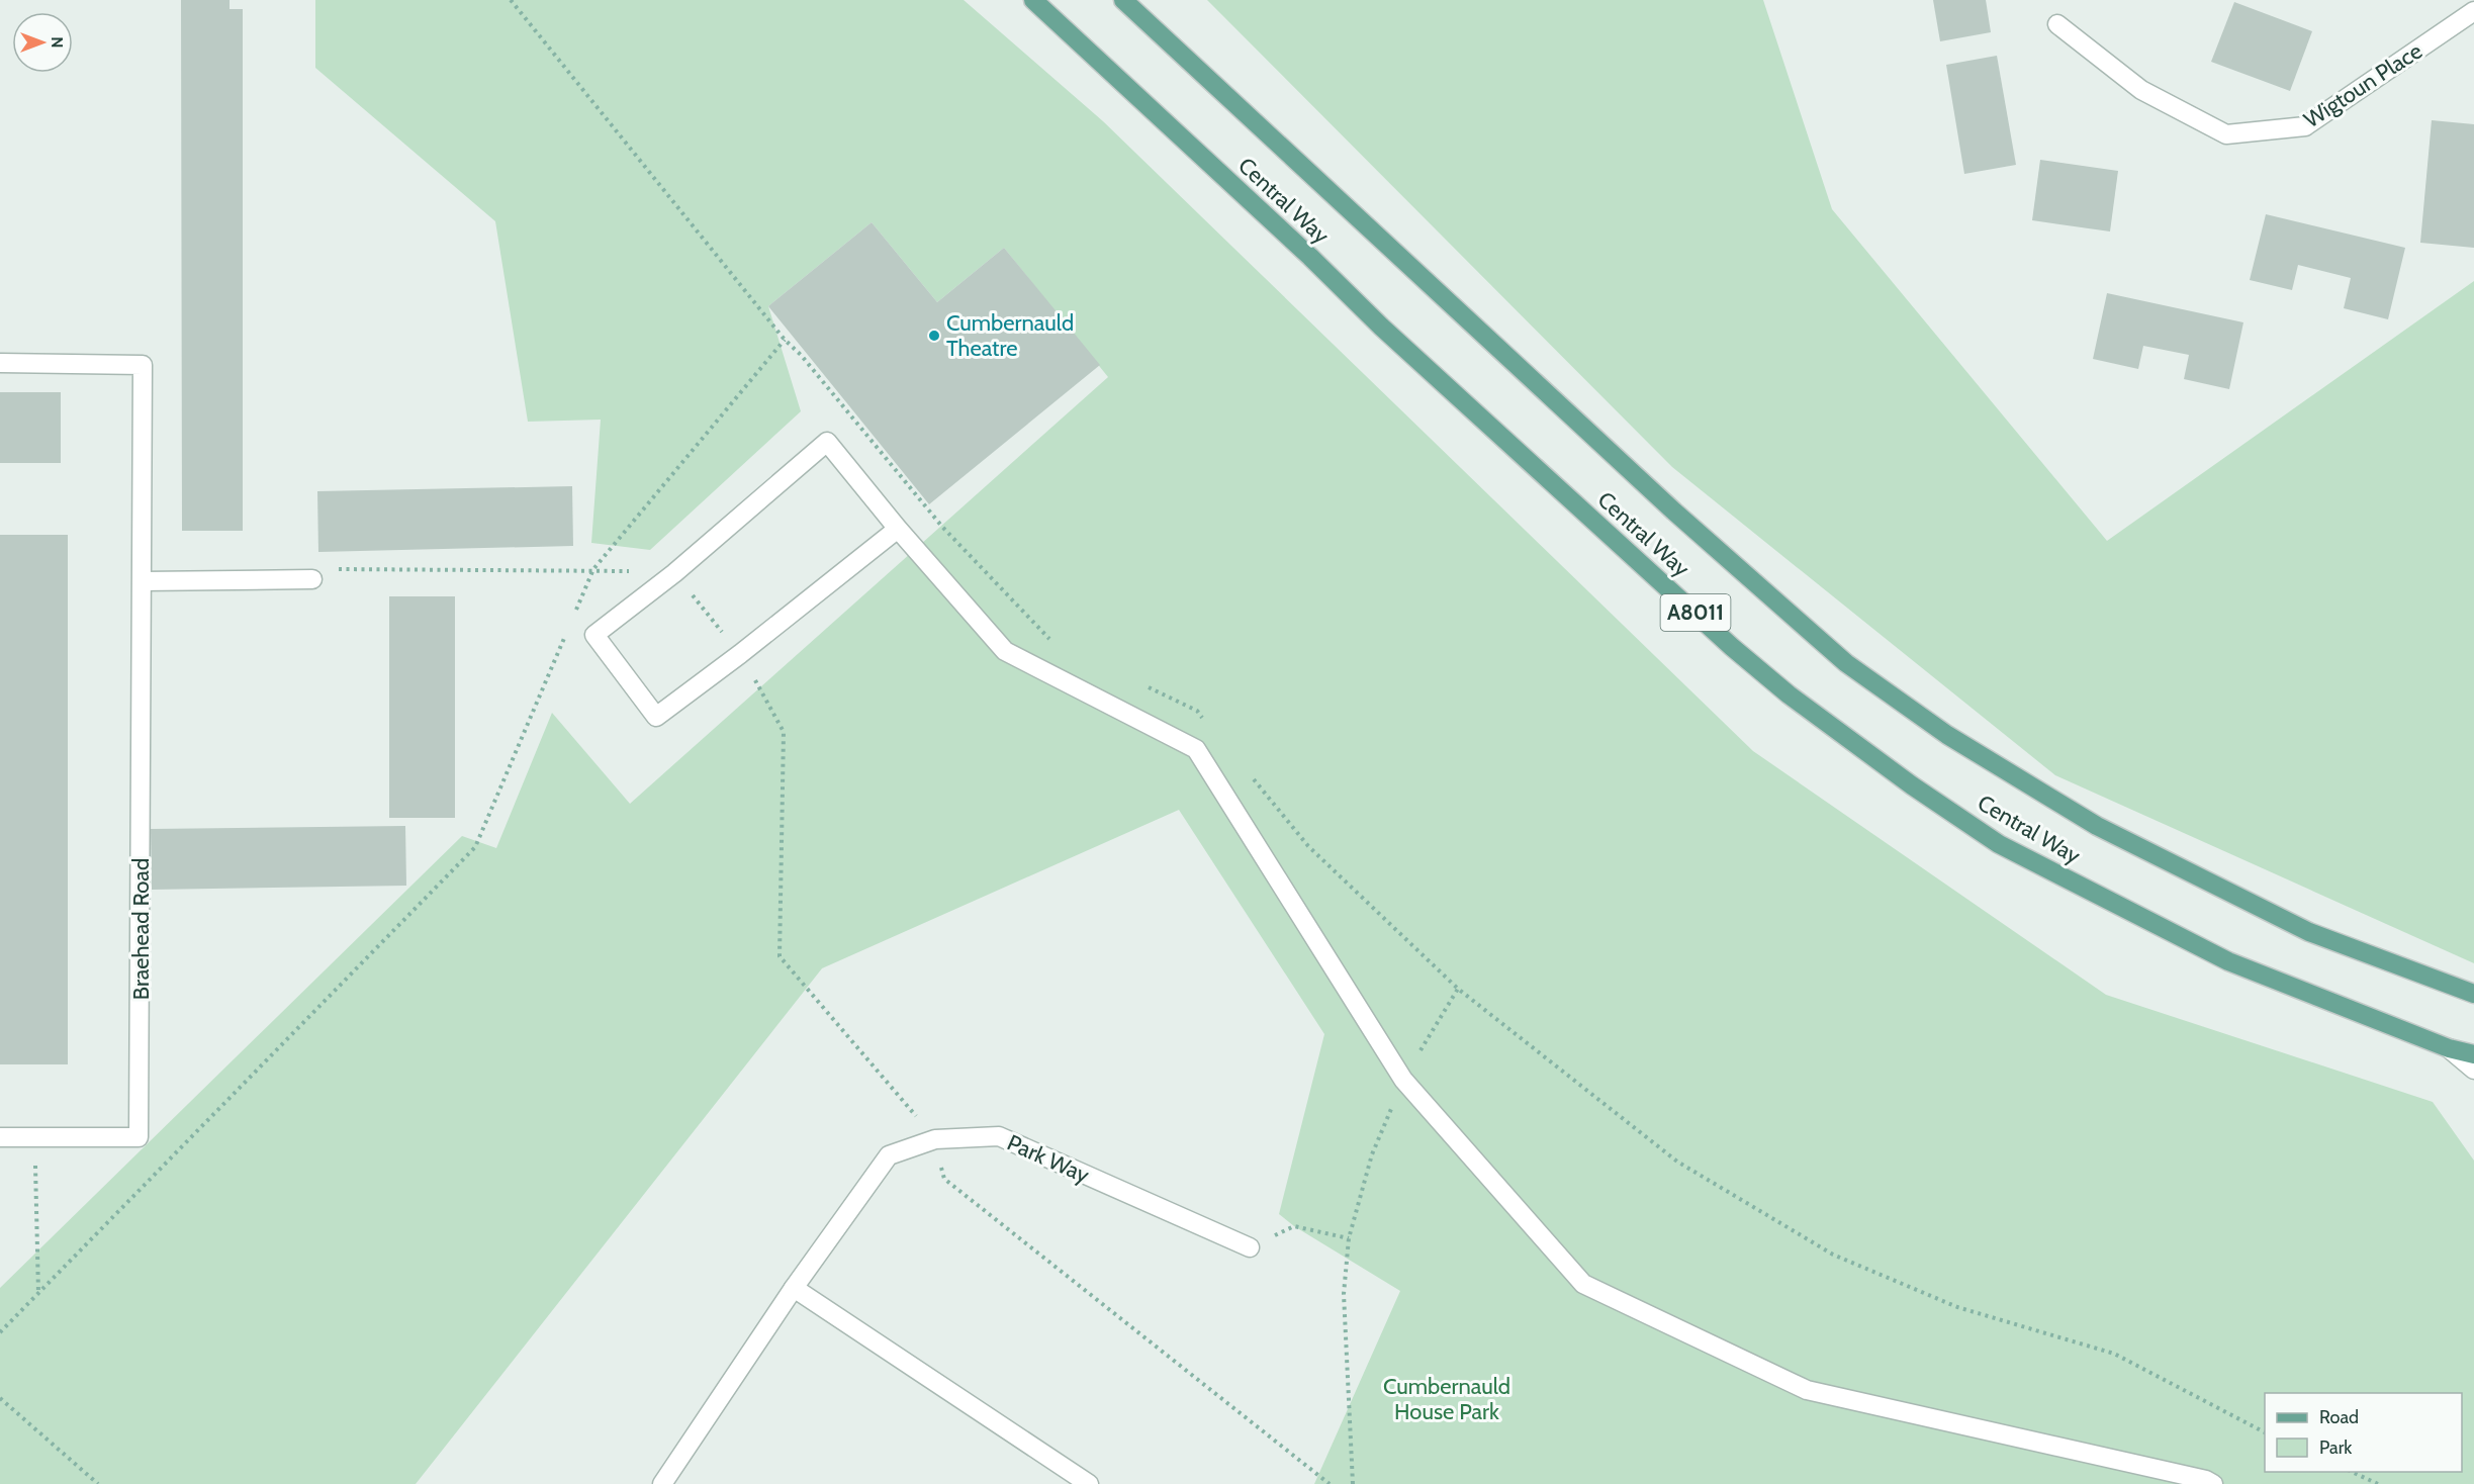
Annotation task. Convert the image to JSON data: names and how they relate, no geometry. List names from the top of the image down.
{
  "streets": {
    "main road": ["Central Way", "A8011"],
    "street": ["Wigtoun Place", "Braehead Road", "Park Way"]
  },
  "parks": ["Cumbernauld House Park"],
  "places": ["Cumbernauld Theatre"],
  "legend": ["Road", "Park"],
  "north": "right"
}
